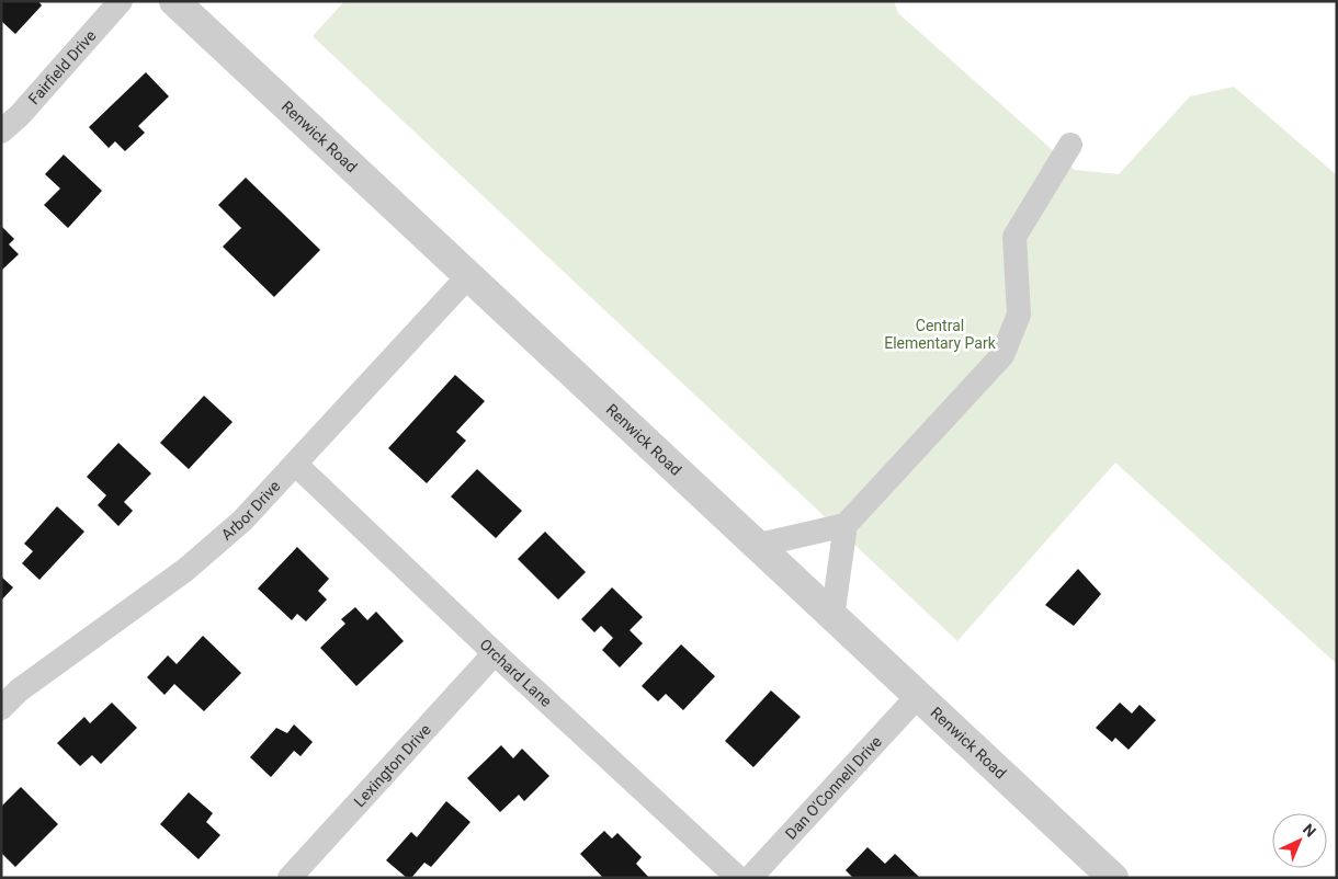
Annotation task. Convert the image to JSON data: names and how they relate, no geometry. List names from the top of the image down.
{
  "streets": {
    "street": [
      "Fairfield Drive",
      "Renwick Road",
      "Arbor Drive",
      "Orchard Lane",
      "Lexington Drive",
      "Dan O'Connell Drive"
    ]
  },
  "crossings": [
    ["Renwick Road", "Arbor Drive"],
    ["Renwick Road", "Dan O'Connell Drive"],
    ["Arbor Drive", "Orchard Lane"],
    ["Orchard Lane", "Lexington Drive"]
  ],
  "parks": ["Central Elementary Park"],
  "north": "top right"
}
